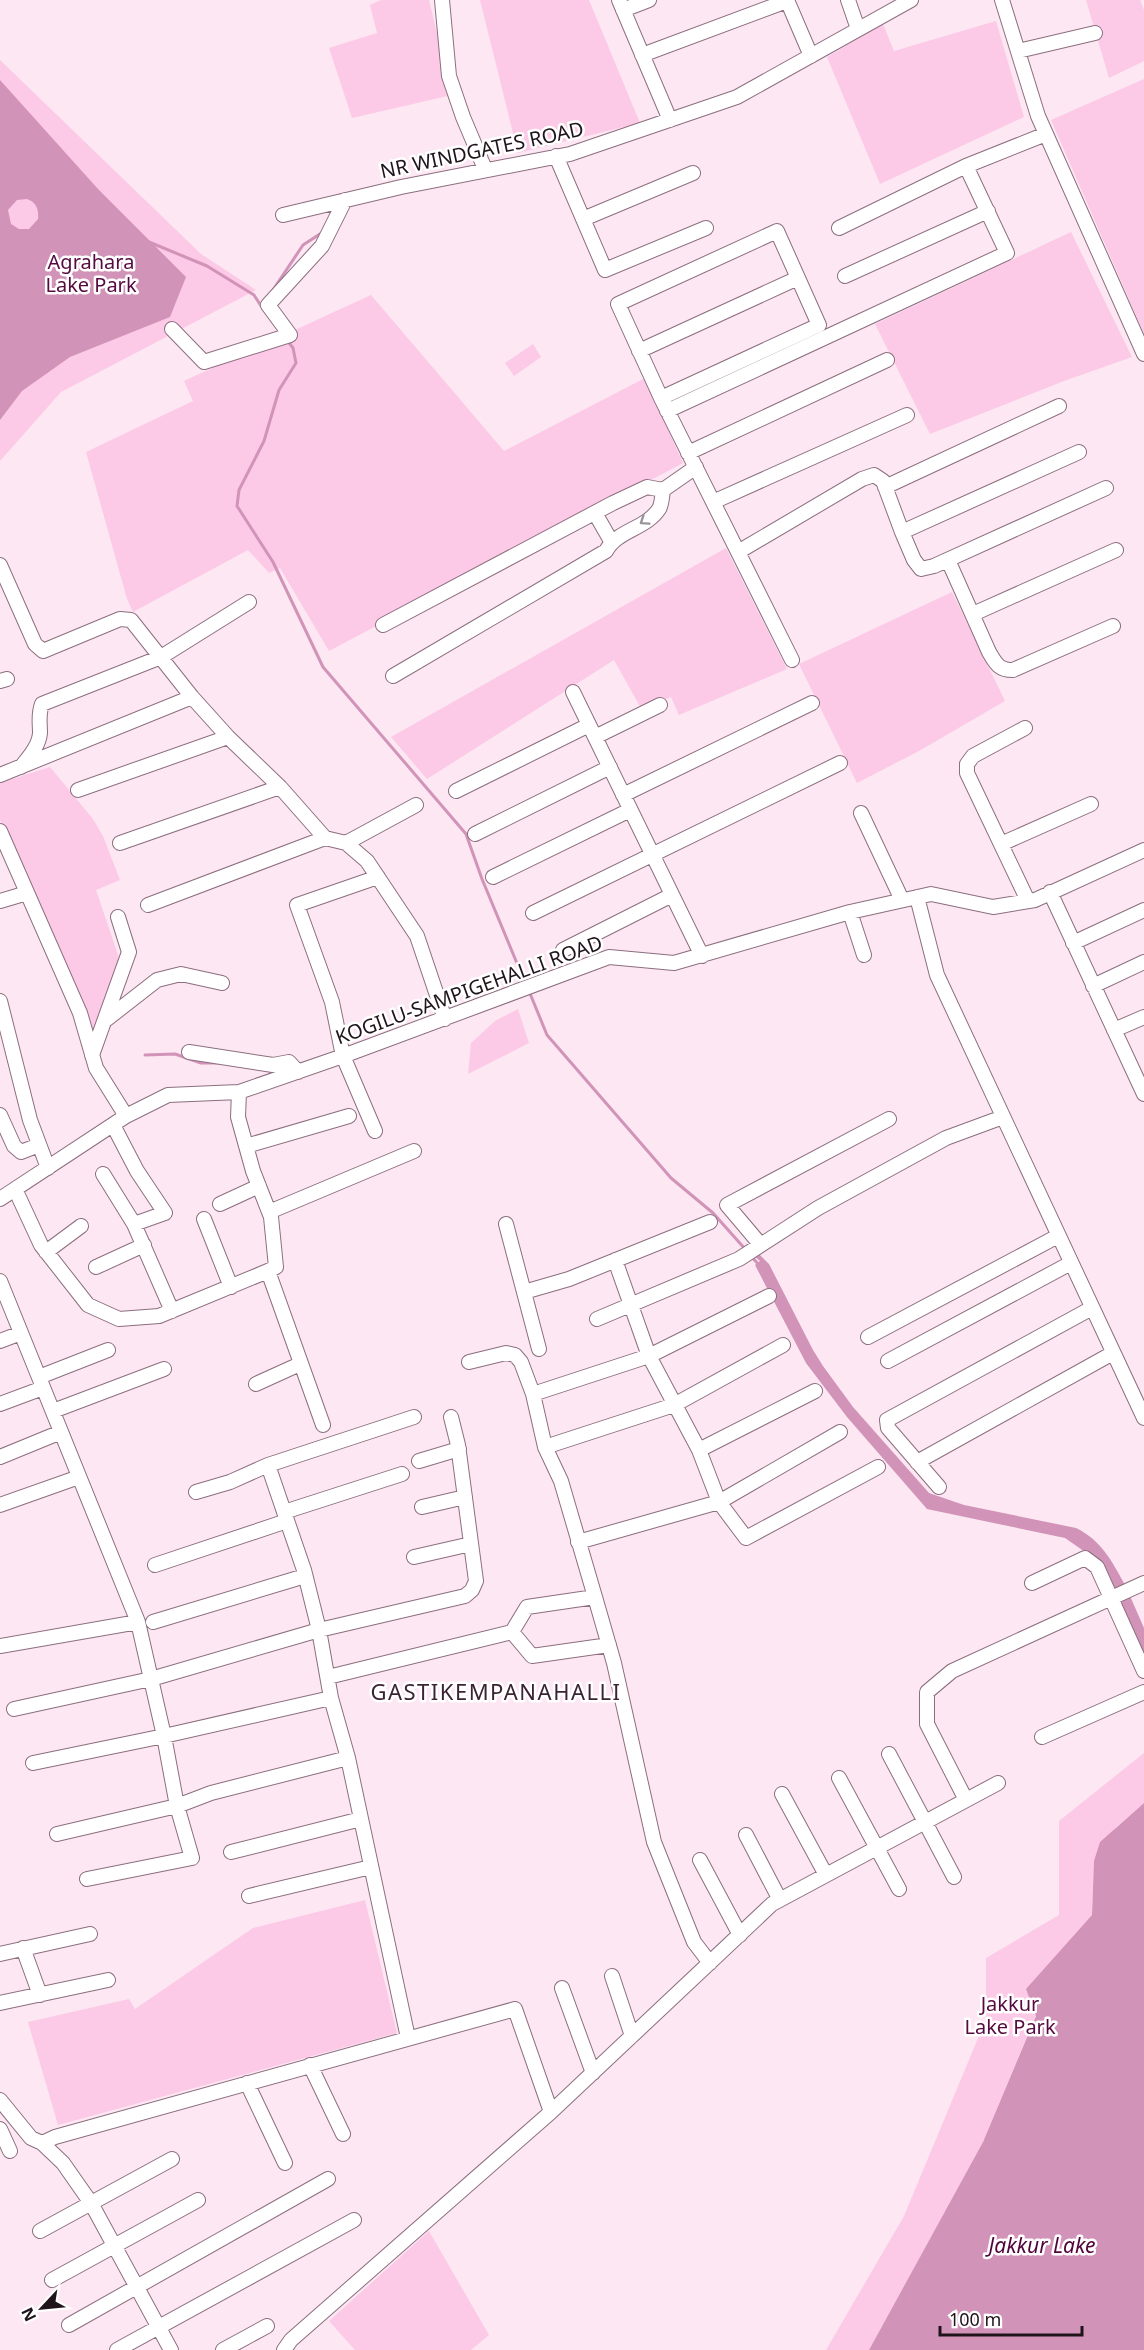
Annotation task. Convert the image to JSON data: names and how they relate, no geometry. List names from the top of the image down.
{
  "streets": {
    "street": ["NR WINDGATES ROAD", "KOGILU-SAMPIGEHALLI ROAD"]
  },
  "districts": ["GASTIKEMPANAHALLI"],
  "water": ["Jakkur Lake"],
  "parks": ["Agrahara Lake Park", "Jakkur Lake Park"],
  "scale_bar": "100 m",
  "north": "bottom left"
}
